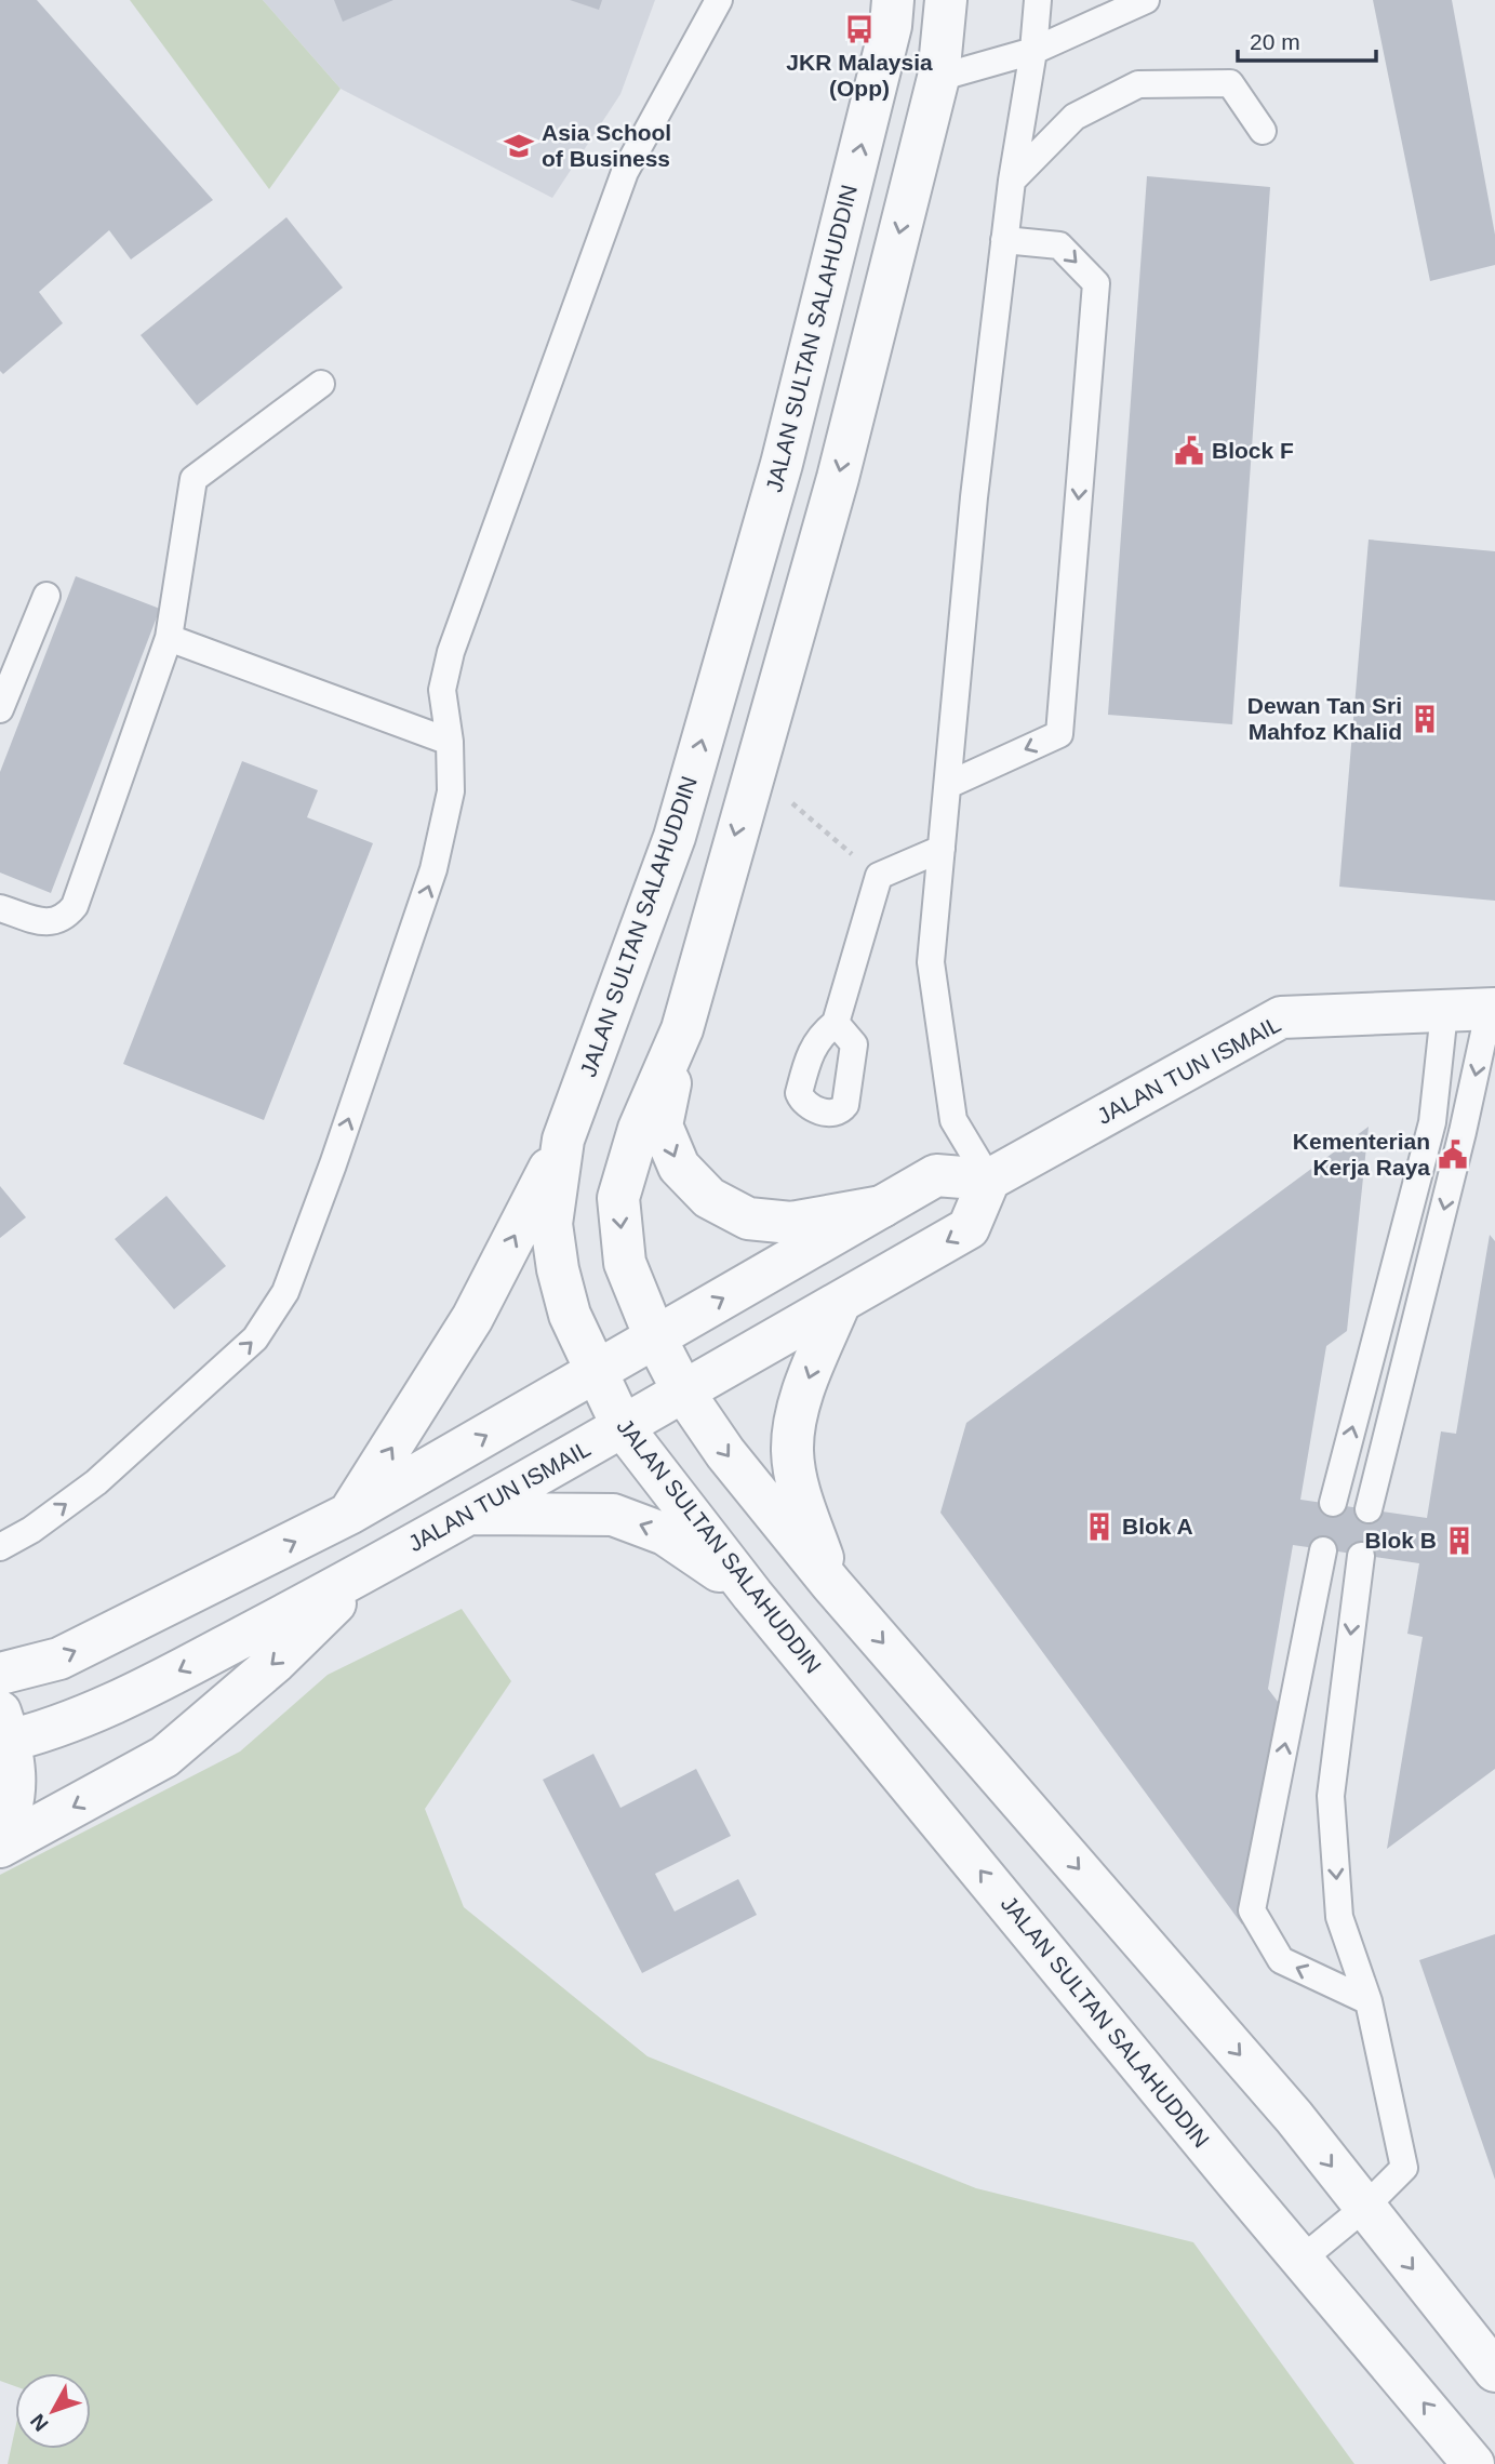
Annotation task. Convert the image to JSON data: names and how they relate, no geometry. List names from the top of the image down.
{
  "streets": {
    "street": ["JALAN SULTAN SALAHUDDIN", "JALAN TUN ISMAIL"]
  },
  "crossings": [
    ["JALAN SULTAN SALAHUDDIN", "JALAN TUN ISMAIL"]
  ],
  "one_way": ["JALAN SULTAN SALAHUDDIN"],
  "places": {
    "bus stop": ["JKR Malaysia (Opp)"],
    "school or university": ["Asia School of Business"],
    "public building": ["Block F", "Kementerian Kerja Raya"],
    "building": ["Dewan Tan Sri Mahfoz Khalid", "Blok A", "Blok B"]
  },
  "scale_bar": "20 m",
  "north": "bottom left"
}
